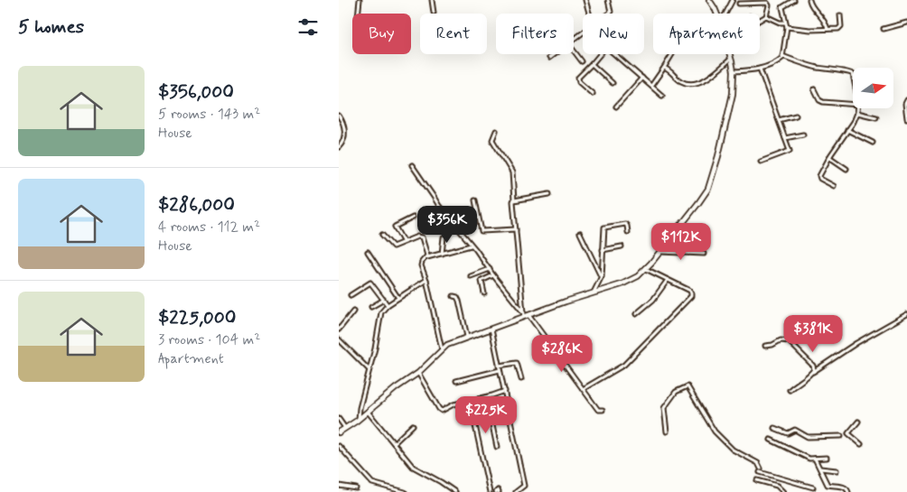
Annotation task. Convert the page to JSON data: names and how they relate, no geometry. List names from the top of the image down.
{
  "north": "right",
  "page": {
    "heading": "5 homes",
    "chip": [
      "Buy",
      "Rent",
      "Filters",
      "New",
      "Apartment"
    ],
    "list": [
      {
        "name": "$356,000",
        "note": "5 rooms · 143 m² · House"
      },
      {
        "name": "$286,000",
        "note": "4 rooms · 112 m² · House"
      },
      {
        "name": "$225,000",
        "note": "3 rooms · 104 m² · Apartment"
      }
    ],
    "price": [
      "$356K",
      "$112K",
      "$381K",
      "$286K",
      "$225K"
    ]
  }
}
